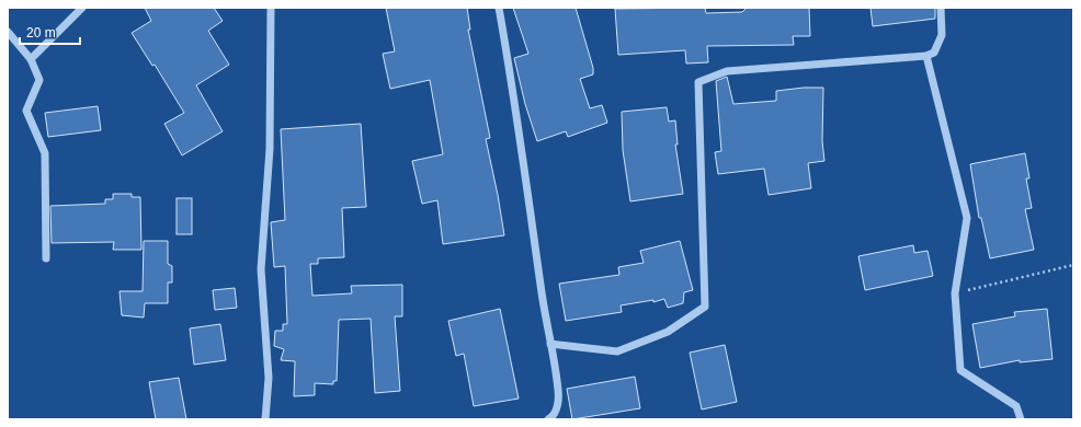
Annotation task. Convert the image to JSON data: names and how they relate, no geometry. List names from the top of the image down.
{
  "scale_bar": "20 m"
}
